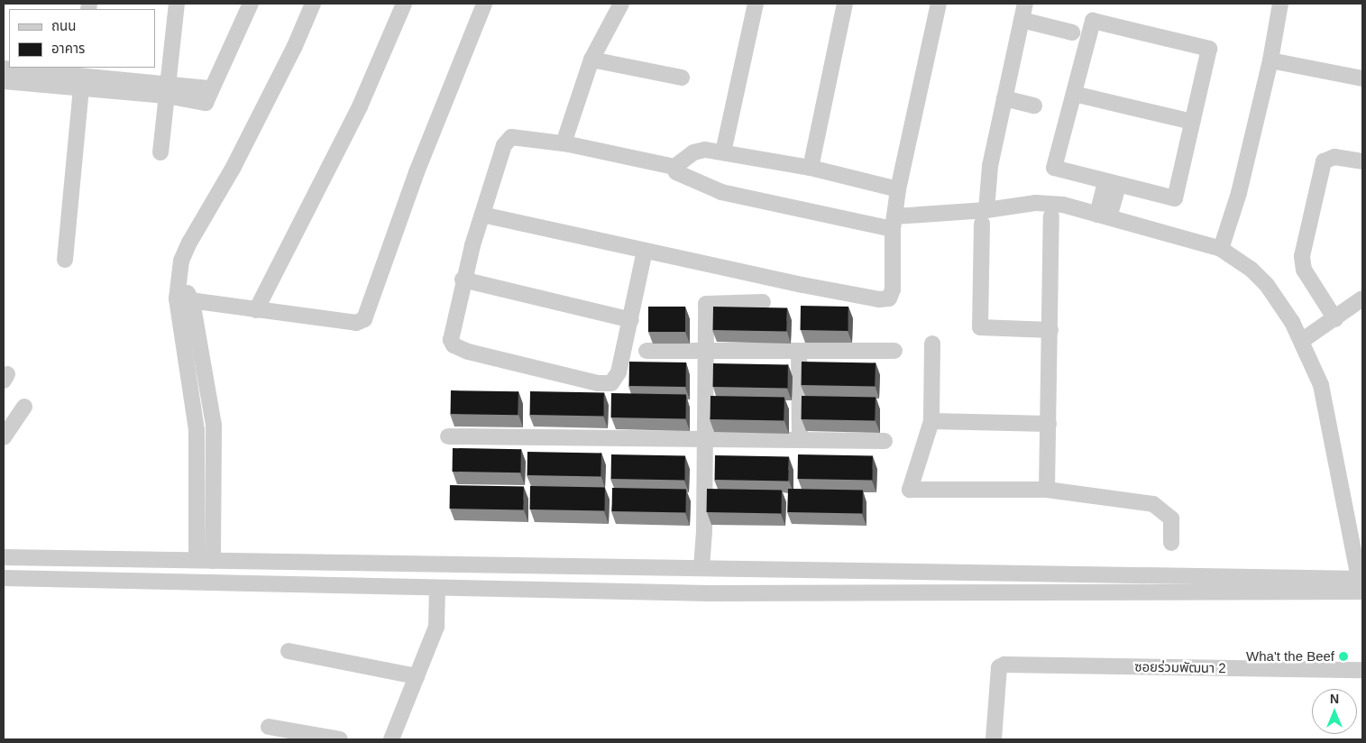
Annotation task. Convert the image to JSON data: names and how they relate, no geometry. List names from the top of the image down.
{
  "streets": {
    "street": ["ซอยร่วมพัฒนา 2"]
  },
  "places": ["Wha't the Beef"],
  "legend": ["ถนน", "อาคาร"],
  "north": "top"
}
